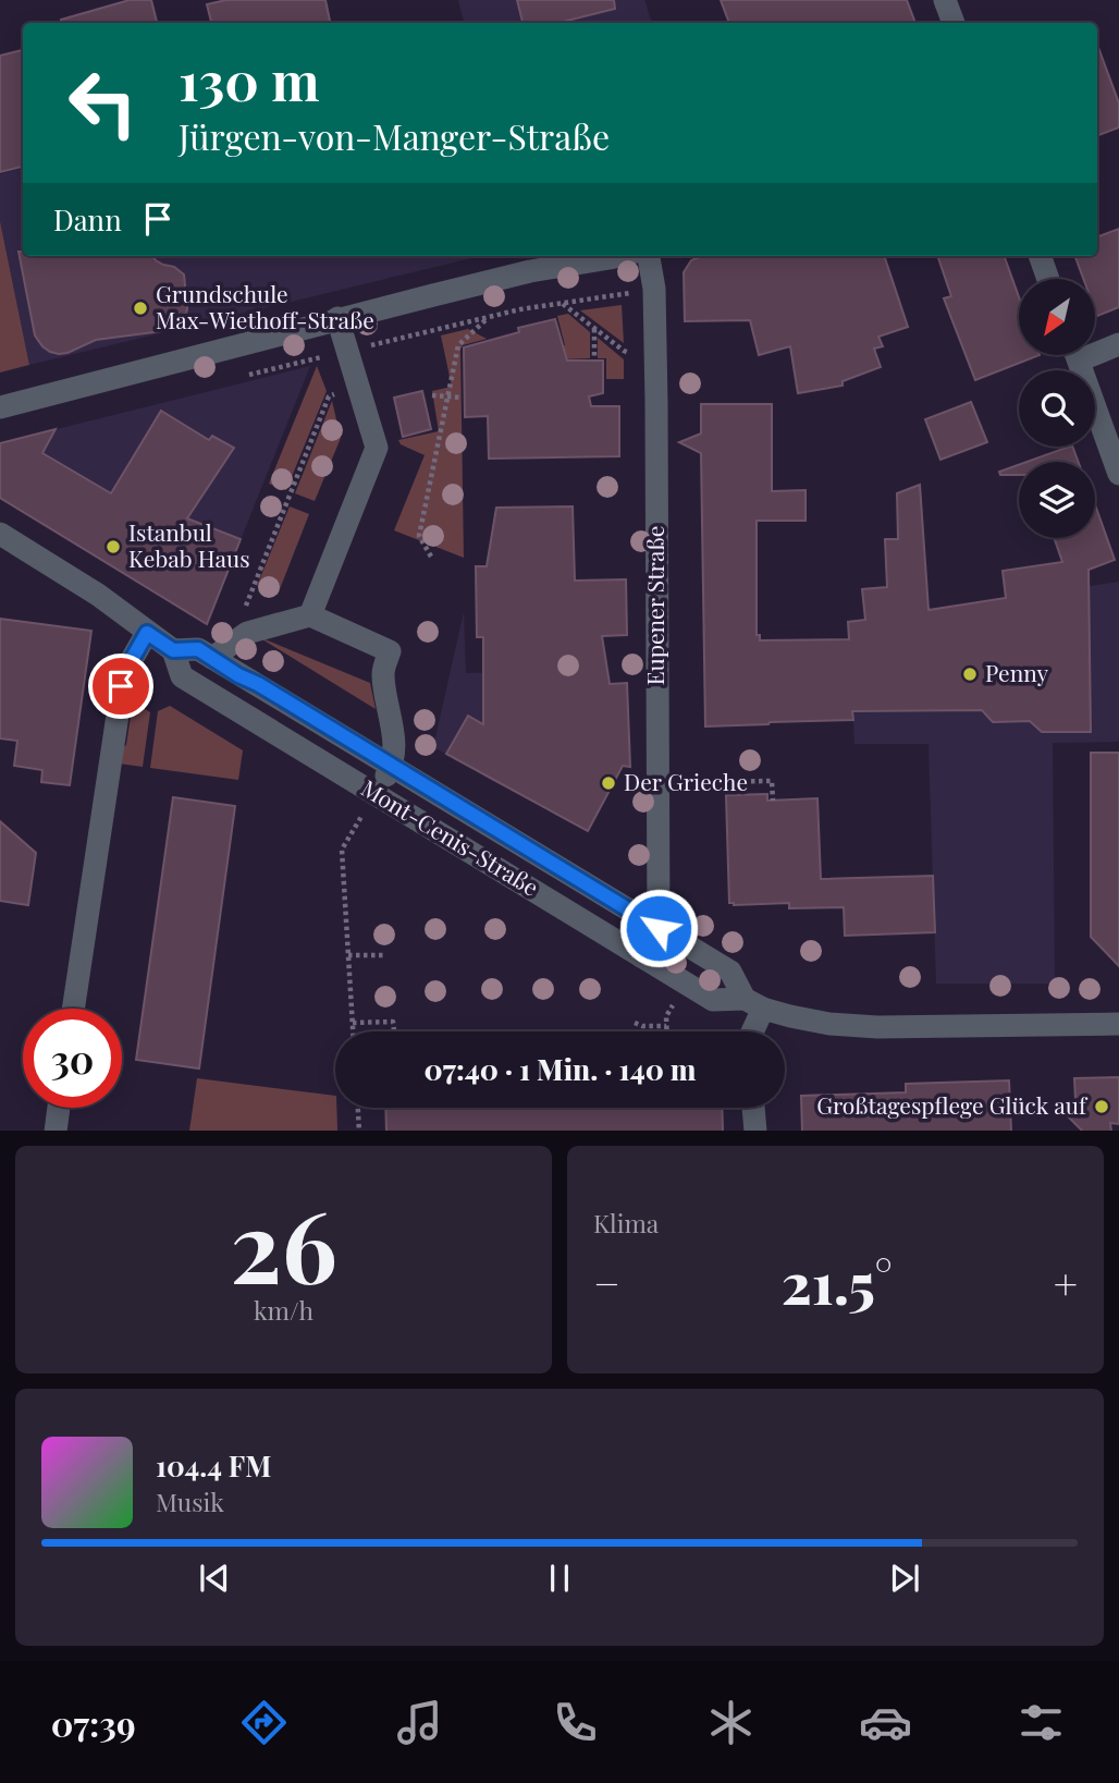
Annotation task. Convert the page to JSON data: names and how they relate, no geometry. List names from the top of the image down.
{
  "streets": {
    "street": ["Eupener Straße", "Mont-Cenis-Straße"]
  },
  "crossings": [
    ["Eupener Straße", "Mont-Cenis-Straße"]
  ],
  "places": [
    "Grundschule Max-Wiethoff-Straße",
    "Istanbul Kebab Haus",
    "Penny",
    "Der Grieche",
    "Großtagespflege Glück auf"
  ],
  "north": "bottom left",
  "page": {
    "turn": ["130 m", "Jürgen-von-Manger-Straße"],
    "then": "Dann",
    "limit": "30",
    "trip": "07:40 · 1 Min. · 140 m",
    "tile": [
      ["26", "km/h"],
      "Klima"
    ],
    "heat": ["−", "21.5°", "+"],
    "song": ["104.4 FM", "Musik"],
    "tabs": "07:39"
  }
}
